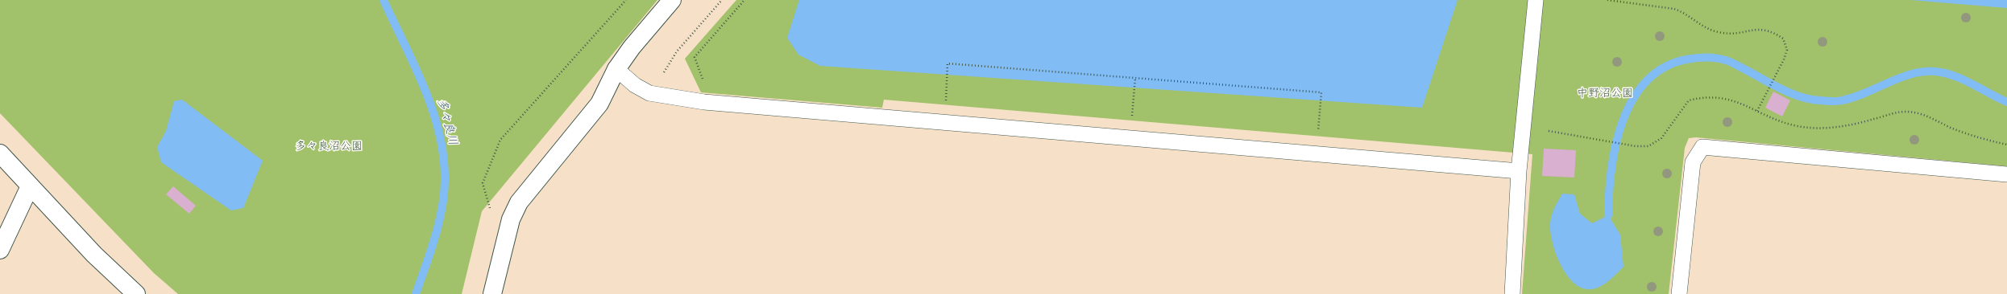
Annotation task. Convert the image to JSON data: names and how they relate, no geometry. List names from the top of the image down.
{
  "water": ["多々良川"],
  "parks": ["中野沼公園", "多々良沼公園"]
}
